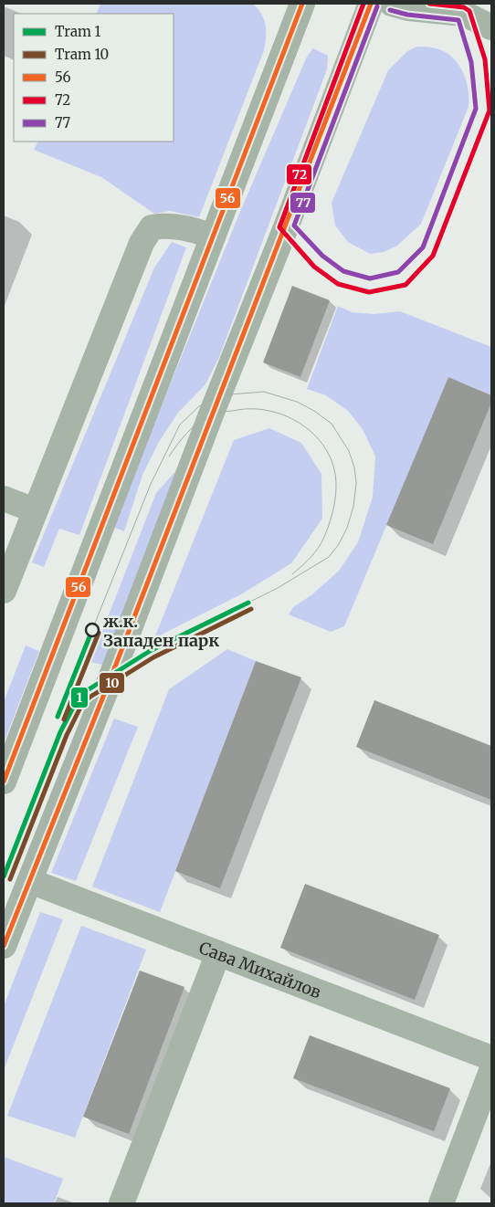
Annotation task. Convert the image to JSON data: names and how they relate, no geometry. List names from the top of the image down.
{
  "streets": {
    "street": ["Сава Михайлов"]
  },
  "places": ["ж.к. Западен парк"],
  "lines": [
    "transit line 56",
    "transit line 72",
    "transit line 77",
    "tram line 1",
    "tram line 10"
  ],
  "legend": [
    "Tram 1",
    "Tram 10",
    "56",
    "72",
    "77"
  ]
}
